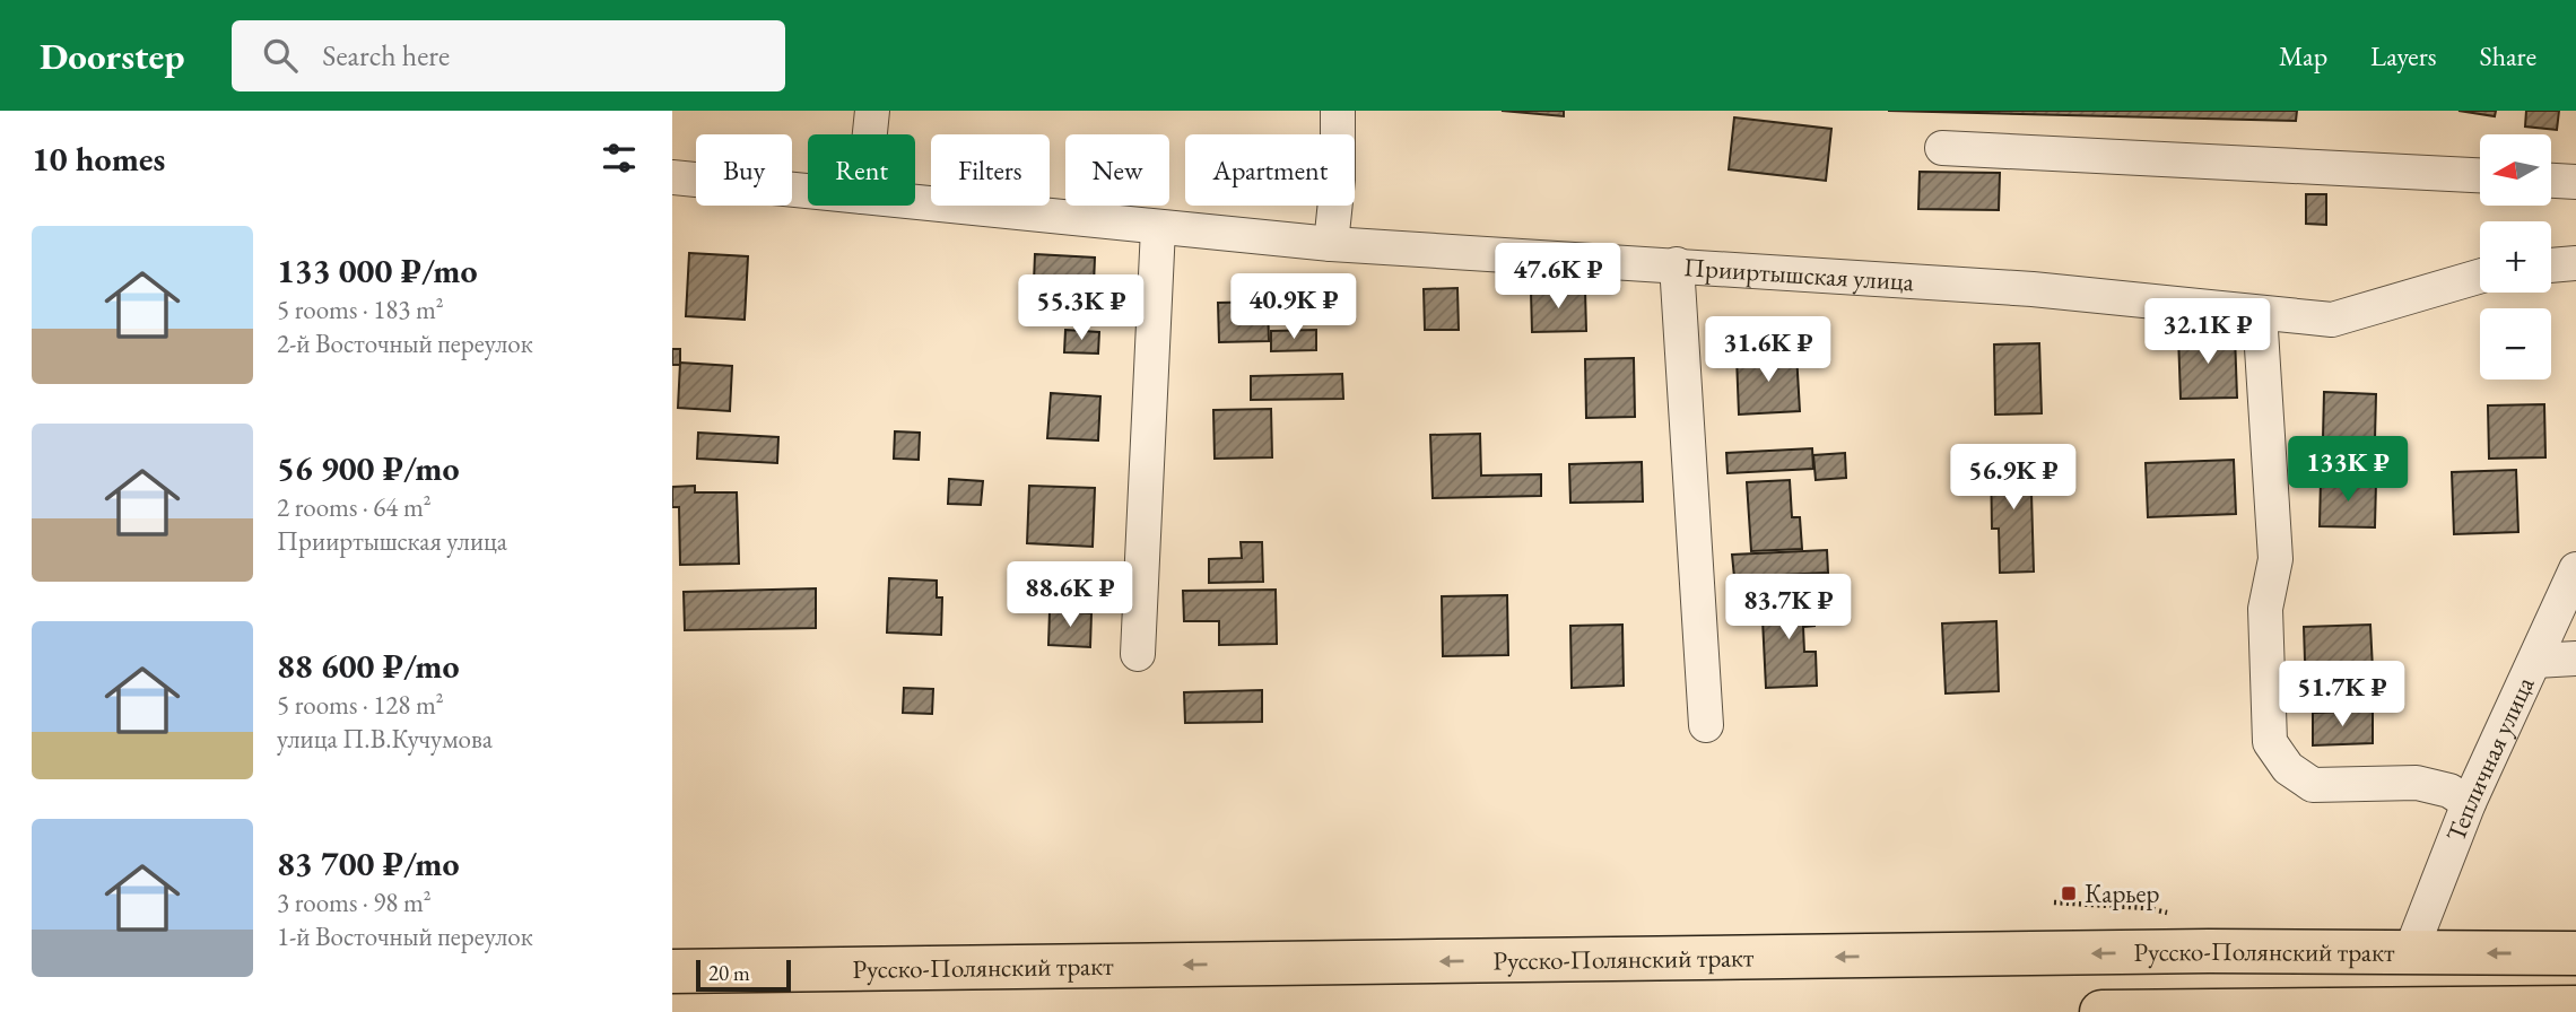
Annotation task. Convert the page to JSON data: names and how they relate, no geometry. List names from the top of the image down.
{
  "streets": {
    "main road": ["Русско-Полянский тракт"],
    "street": ["Прииртышская улица", "Тепличная улица"]
  },
  "crossings": [
    ["Тепличная улица", "Русско-Полянский тракт"]
  ],
  "one_way": ["Русско-Полянский тракт"],
  "places": {
    "transit": ["Карьер"]
  },
  "scale_bar": "20 m",
  "north": "left",
  "page": {
    "header": "Doorstep",
    "search": "Search here",
    "nav": ["Map", "Layers", "Share"],
    "heading": "10 homes",
    "map_buttons": ["+", "−"],
    "chip": [
      "Buy",
      "Rent",
      "Filters",
      "New",
      "Apartment"
    ],
    "list": [
      {
        "name": "133 000 ₽/mo",
        "note": "5 rooms · 183 m² · 2-й Восточный переулок"
      },
      {
        "name": "56 900 ₽/mo",
        "note": "2 rooms · 64 m² · Прииртышская улица"
      },
      {
        "name": "88 600 ₽/mo",
        "note": "5 rooms · 128 m² · улица П.В.Кучумова"
      },
      {
        "name": "83 700 ₽/mo",
        "note": "3 rooms · 98 m² · 1-й Восточный переулок"
      }
    ],
    "price": [
      "47.6K ₽",
      "40.9K ₽",
      "55.3K ₽",
      "32.1K ₽",
      "31.6K ₽",
      "133K ₽",
      "56.9K ₽",
      "88.6K ₽",
      "83.7K ₽",
      "51.7K ₽"
    ],
    "scale": "20 m"
  }
}
